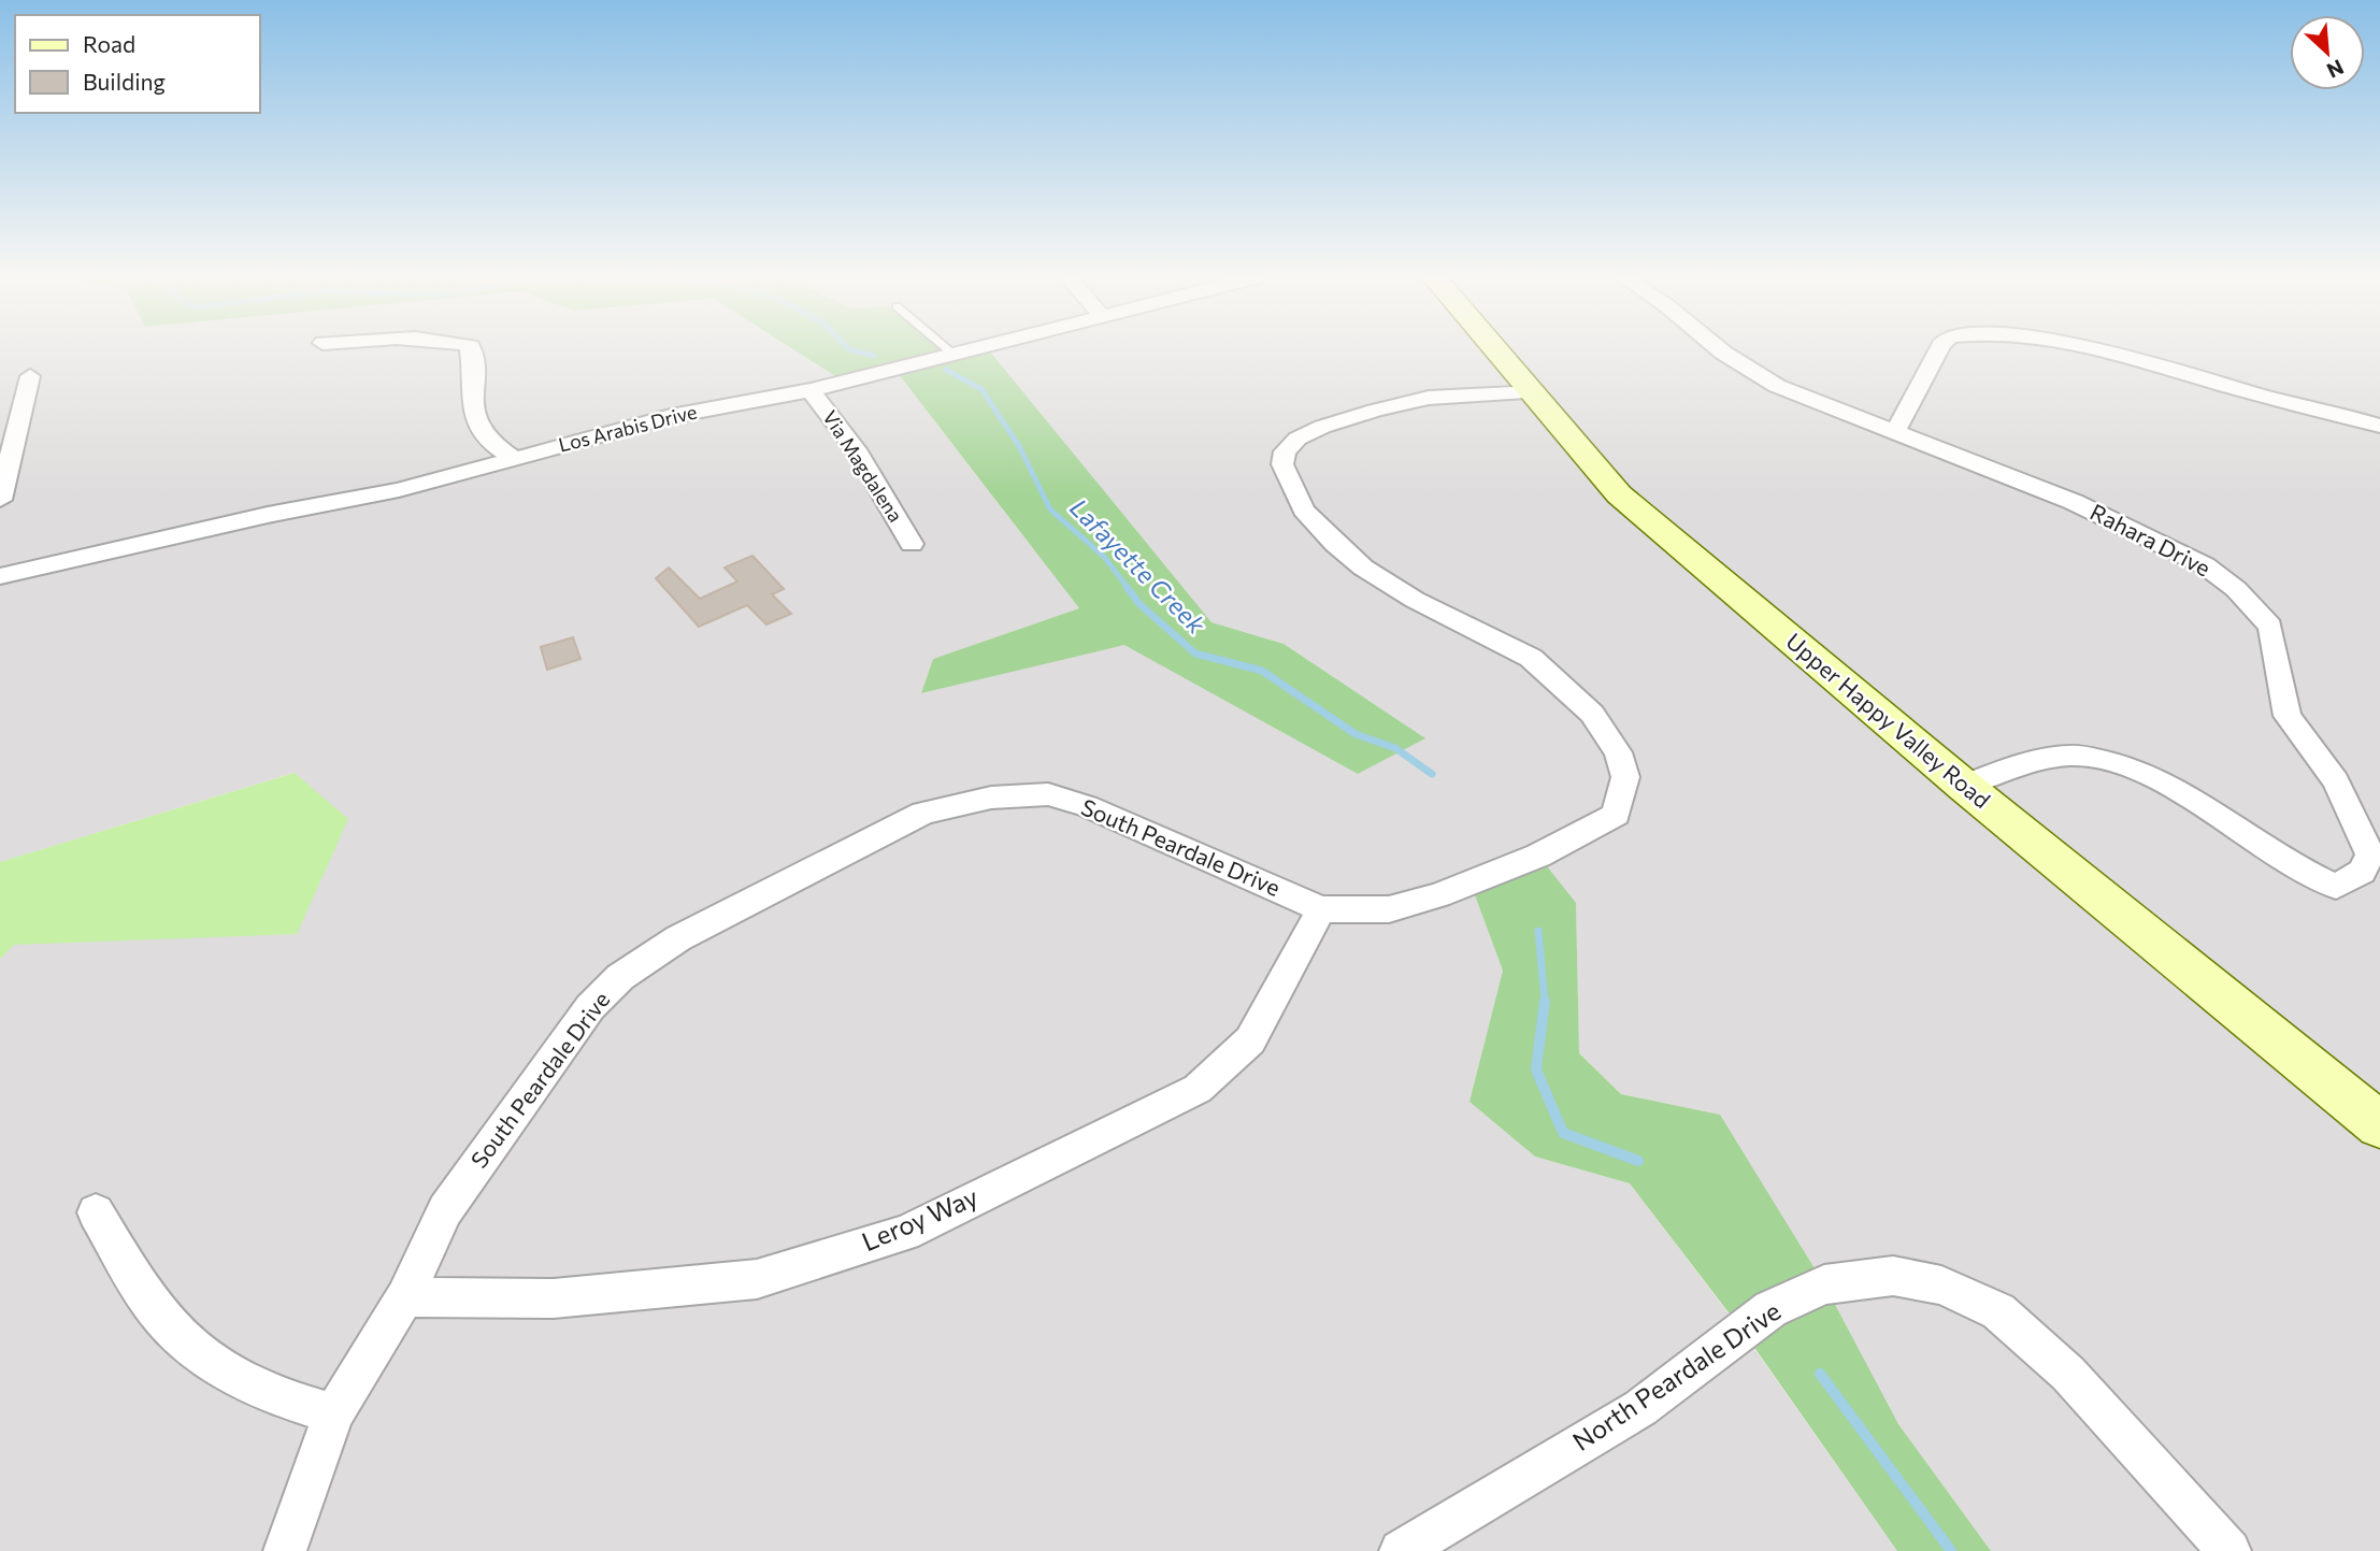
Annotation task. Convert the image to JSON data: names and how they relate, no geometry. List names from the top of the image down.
{
  "streets": {
    "street": [
      "Los Arabis Drive",
      "Via Magdalena",
      "Rahara Drive",
      "Upper Happy Valley Road",
      "South Peardale Drive",
      "Leroy Way",
      "North Peardale Drive"
    ]
  },
  "crossings": [
    ["Los Arabis Drive", "Via Magdalena"],
    ["Rahara Drive", "Upper Happy Valley Road"],
    ["Upper Happy Valley Road", "South Peardale Drive"],
    ["South Peardale Drive", "Leroy Way"]
  ],
  "water": ["Lafayette Creek"],
  "legend": ["Road", "Building"],
  "north": "bottom right"
}
